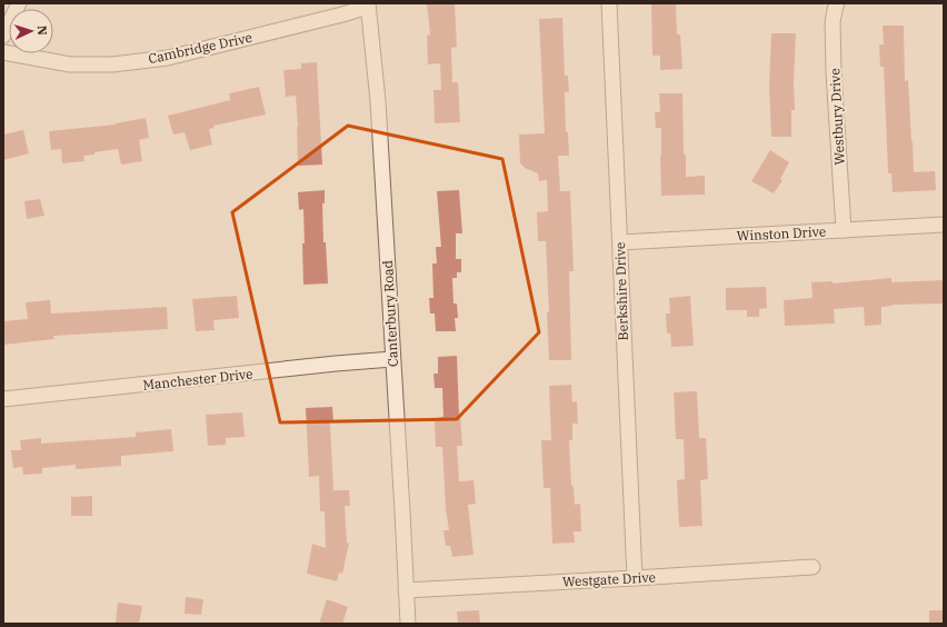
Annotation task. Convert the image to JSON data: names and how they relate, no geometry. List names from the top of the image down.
{
  "streets": {
    "street": [
      "Cambridge Drive",
      "Westbury Drive",
      "Winston Drive",
      "Berkshire Drive",
      "Canterbury Road",
      "Manchester Drive",
      "Westgate Drive"
    ]
  },
  "crossings": [
    ["Cambridge Drive", "Canterbury Road"],
    ["Westbury Drive", "Winston Drive"],
    ["Winston Drive", "Berkshire Drive"],
    ["Berkshire Drive", "Westgate Drive"],
    ["Canterbury Road", "Manchester Drive"],
    ["Canterbury Road", "Westgate Drive"]
  ],
  "north": "right"
}
